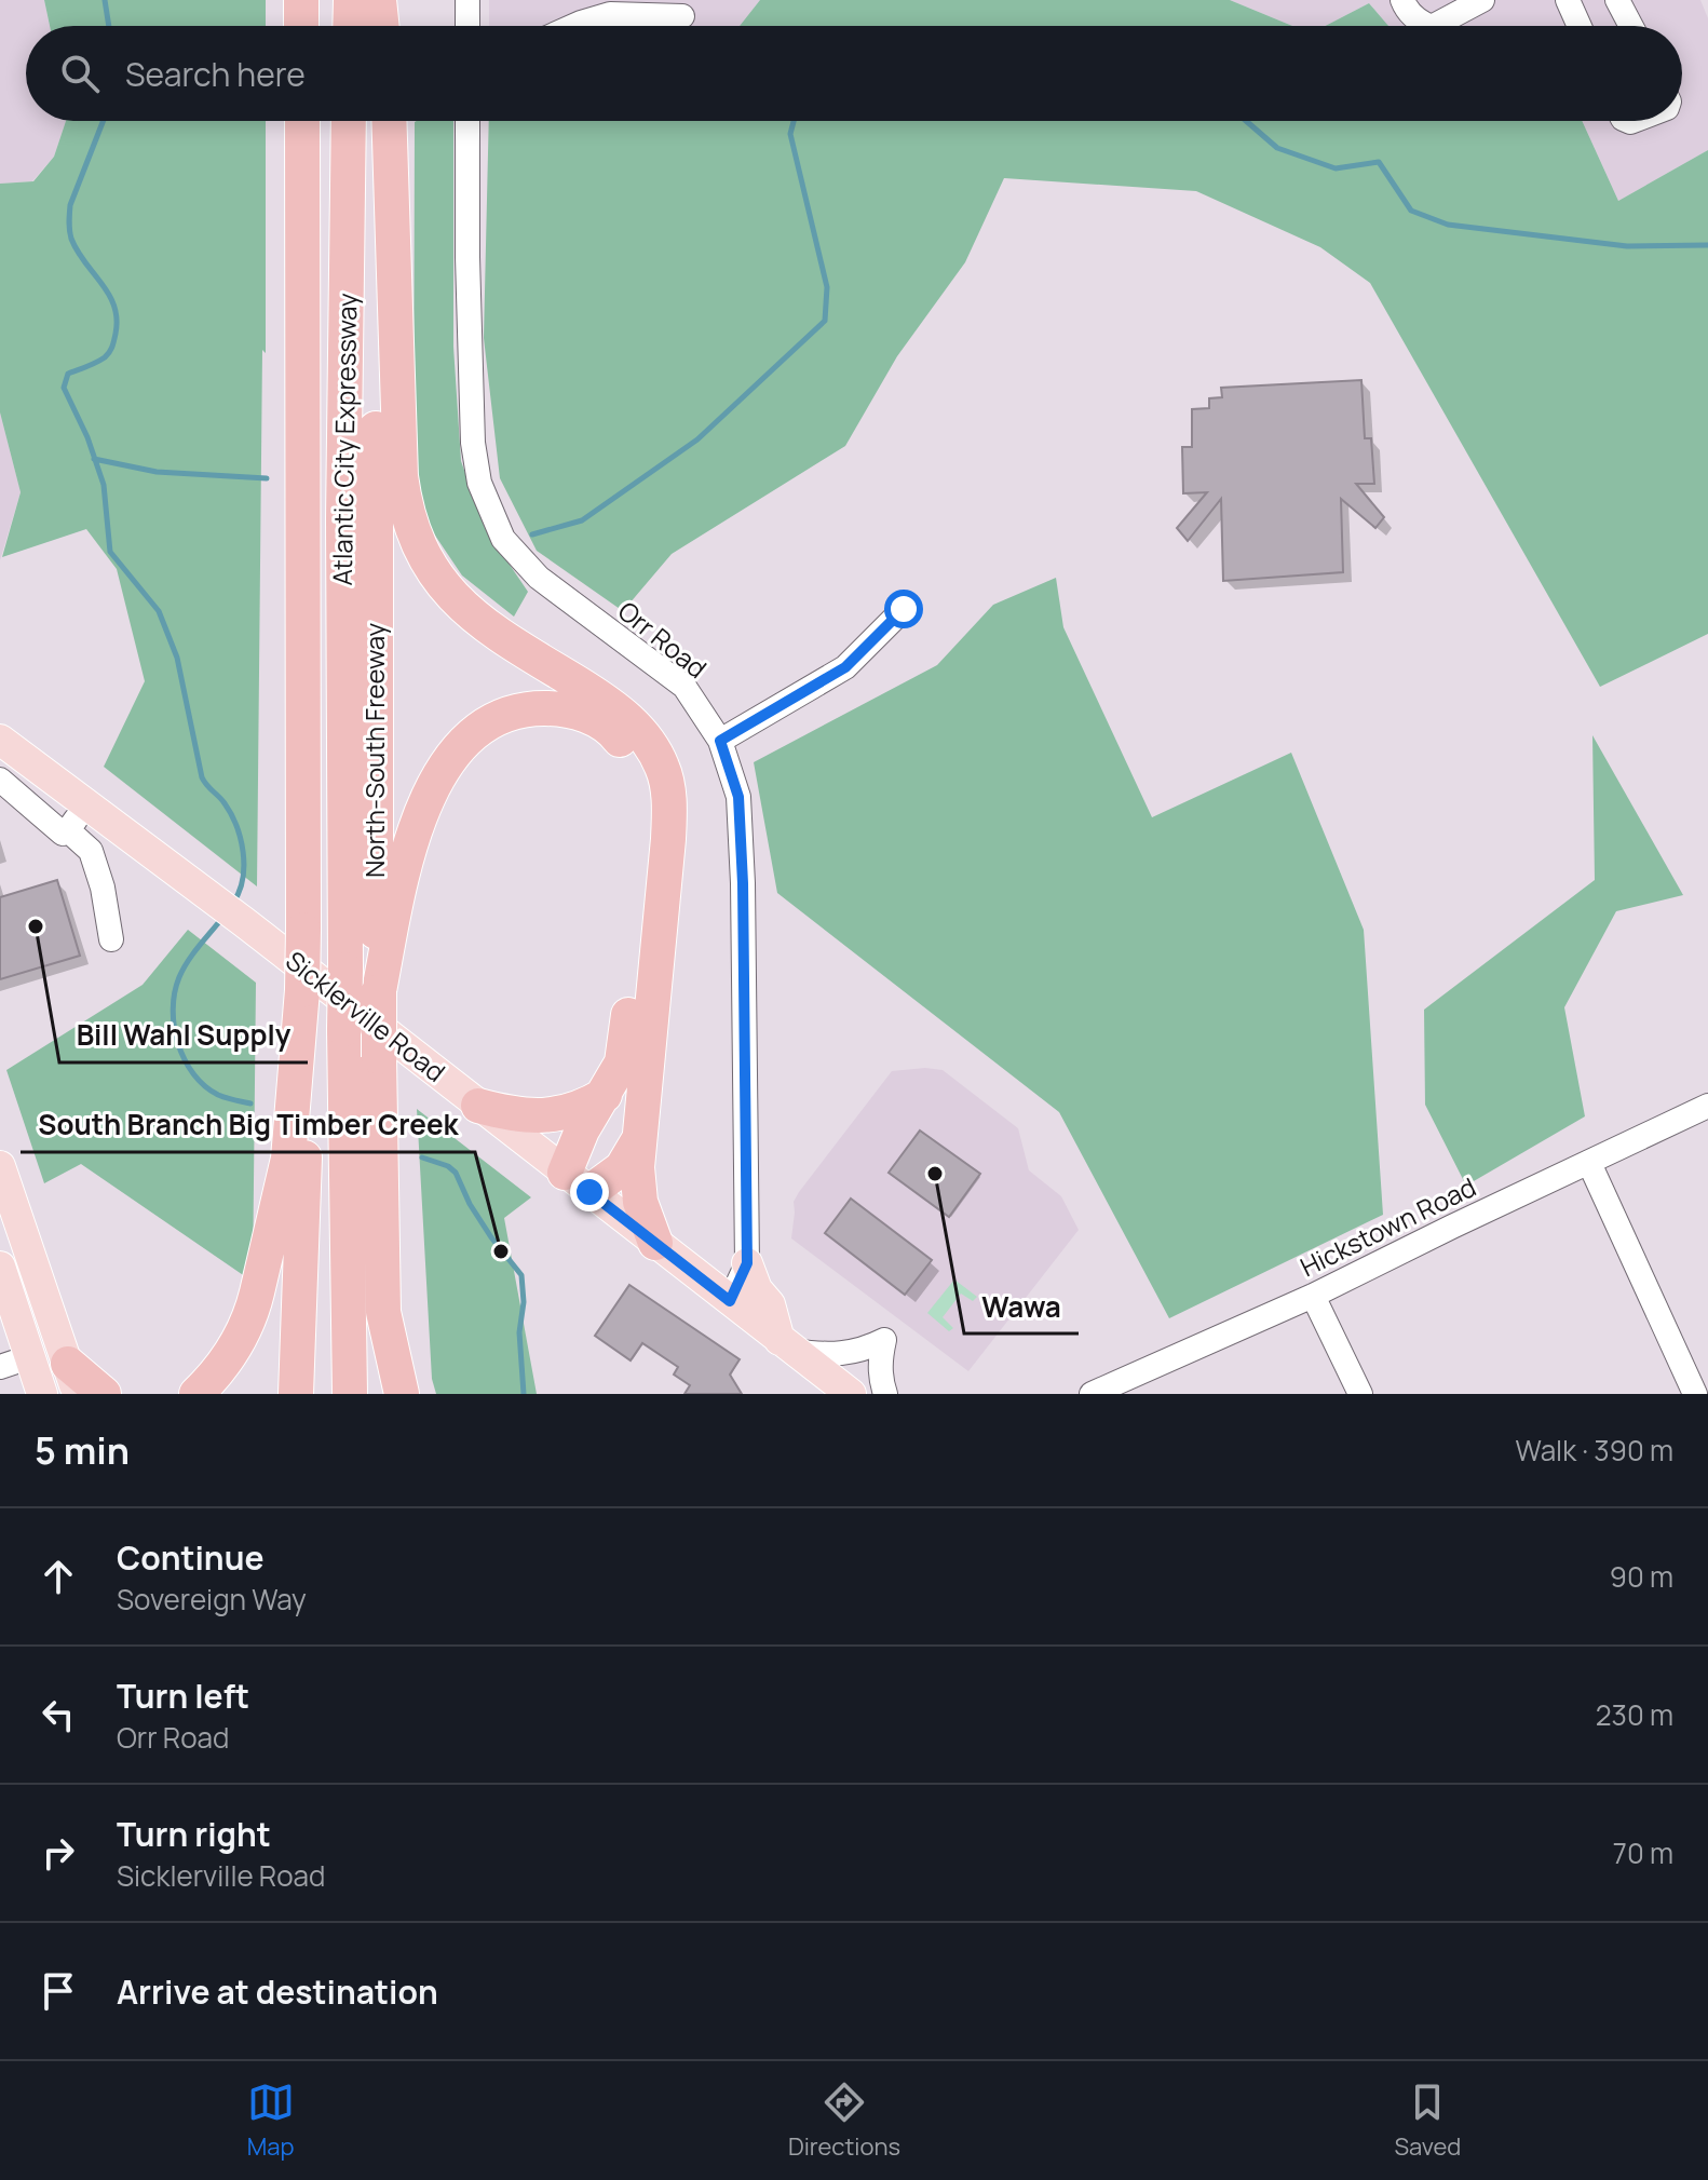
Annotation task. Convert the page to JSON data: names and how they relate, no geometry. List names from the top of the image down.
{
  "streets": {
    "highway": ["Atlantic City Expressway", "North-South Freeway"],
    "main road": ["Sicklerville Road"],
    "street": ["Orr Road", "Hickstown Road"]
  },
  "crossings": [
    ["Orr Road", "Sicklerville Road"]
  ],
  "places": ["Bill Wahl Supply", "Wawa", "South Branch Big Timber Creek"],
  "page": {
    "search": "Search here",
    "heading": ["5 min", "Walk · 390 m"],
    "list": [
      ["Continue", "Sovereign Way", "90 m"],
      ["Turn left", "Orr Road", "230 m"],
      ["Turn right", "Sicklerville Road", "70 m"],
      "Arrive at destination"
    ],
    "nav": ["Map", "Directions", "Saved"]
  }
}
